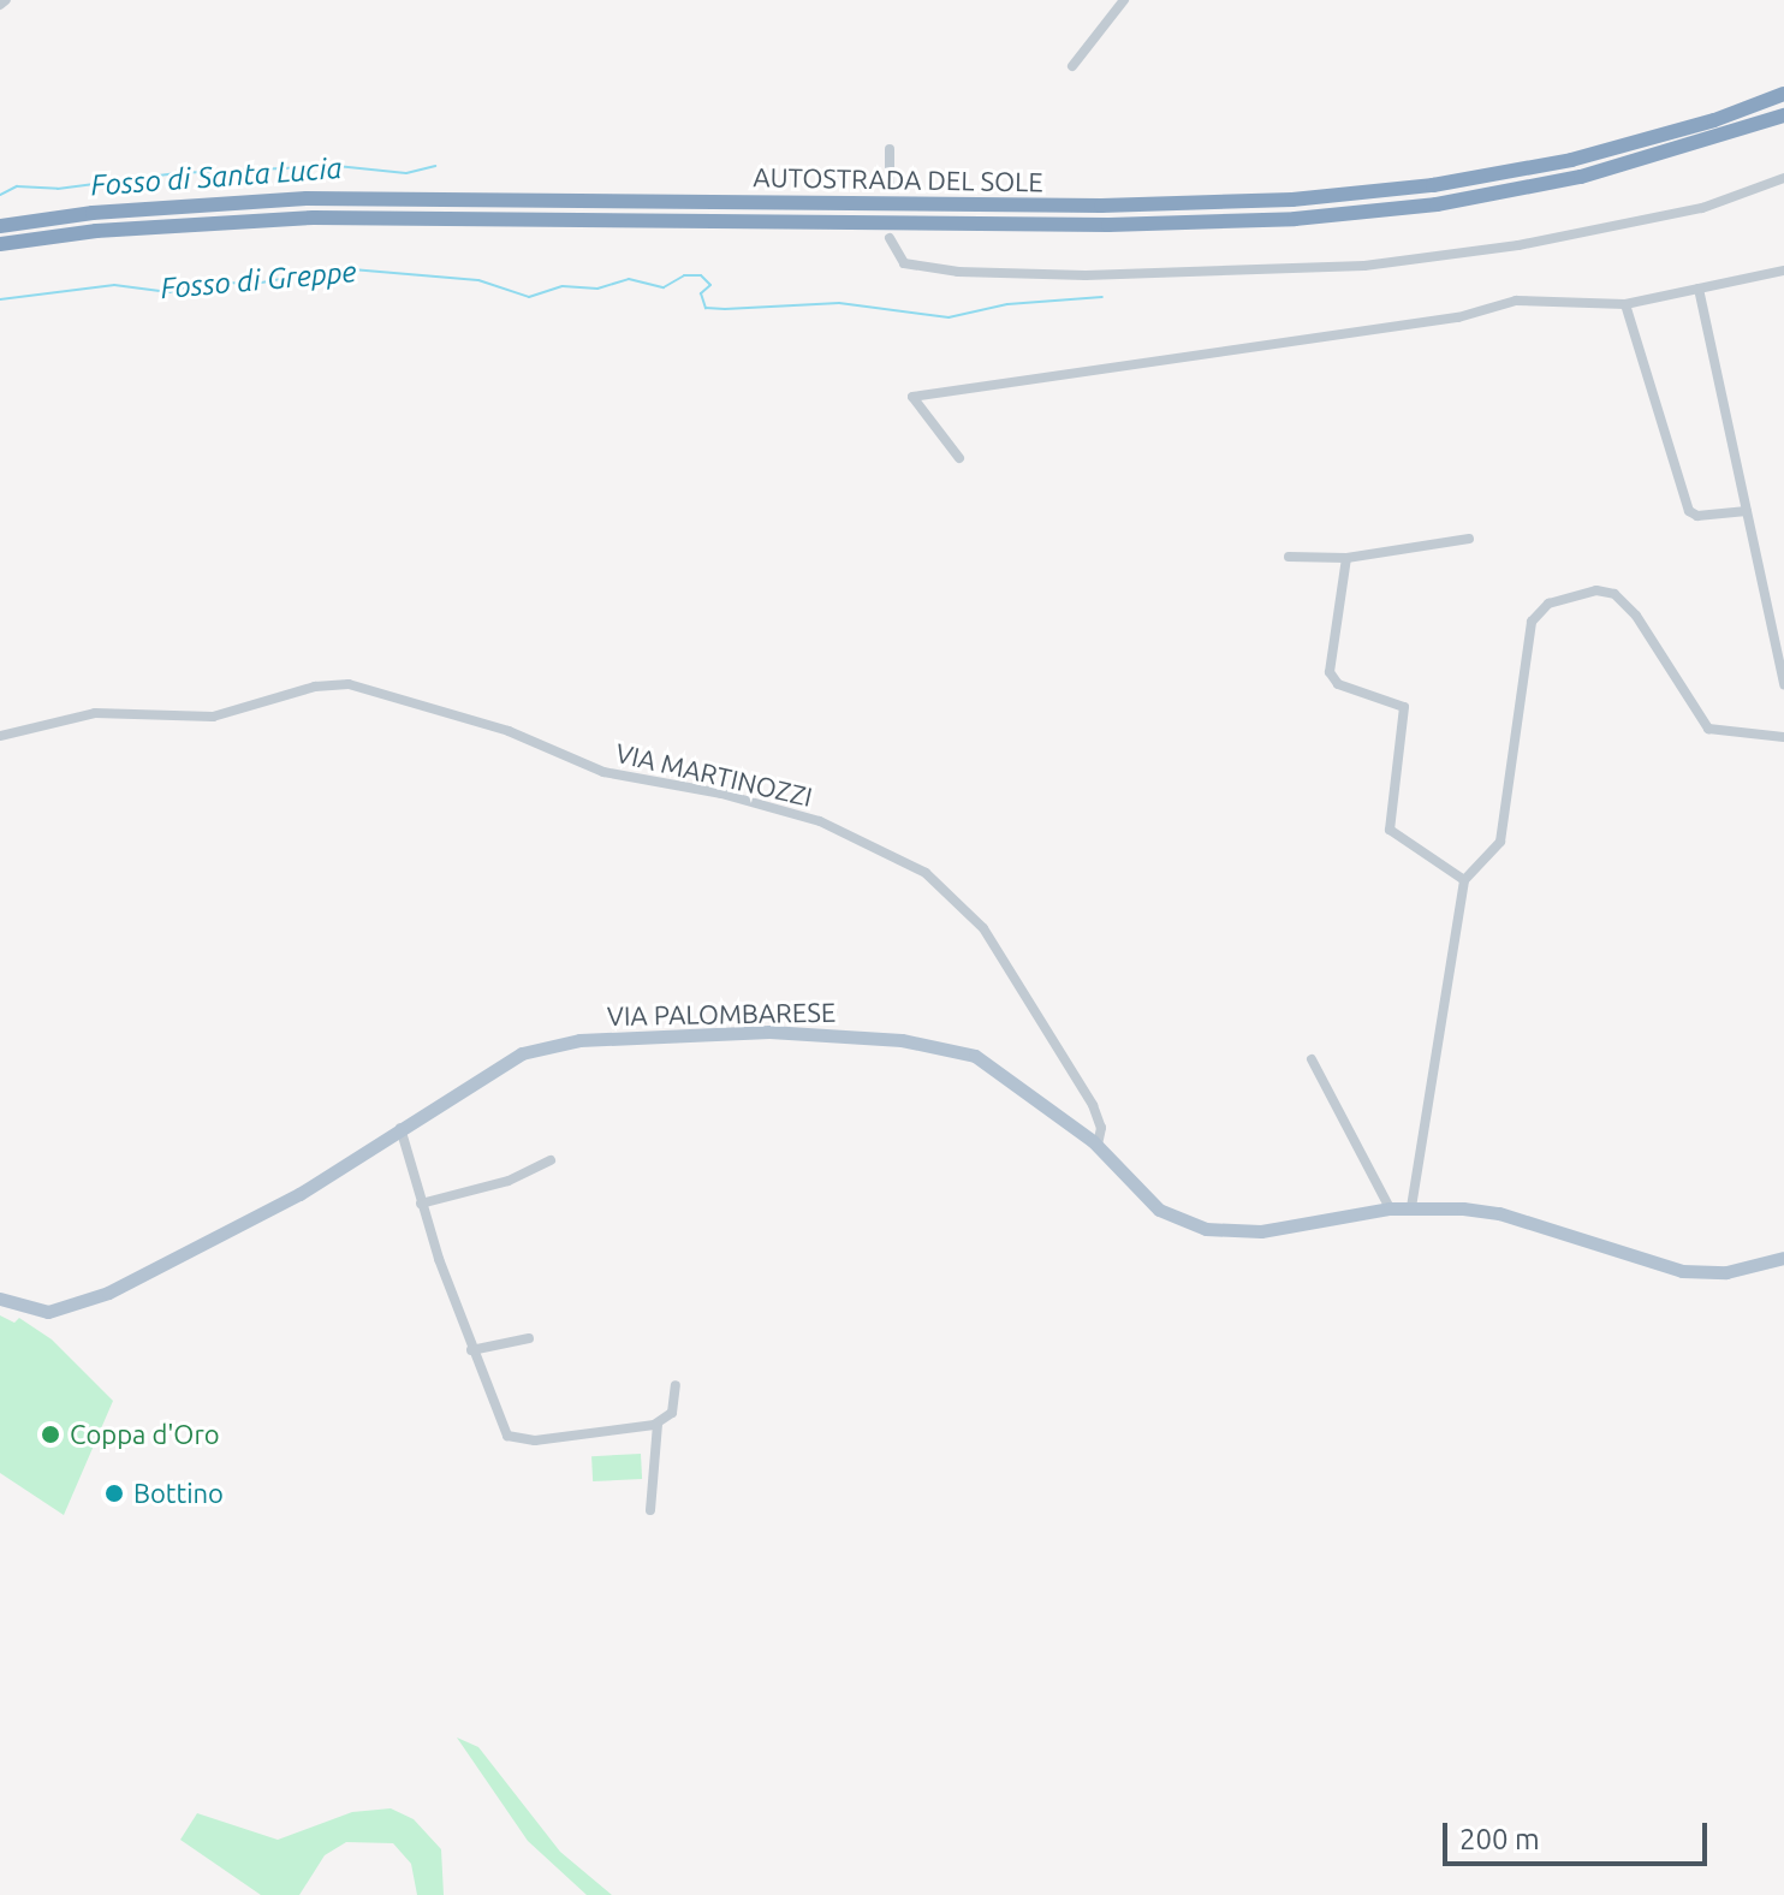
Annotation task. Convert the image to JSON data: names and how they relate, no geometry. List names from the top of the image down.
{
  "streets": {
    "highway": ["AUTOSTRADA DEL SOLE"],
    "main road": ["VIA PALOMBARESE"],
    "street": ["VIA MARTINOZZI"]
  },
  "crossings": [
    ["VIA MARTINOZZI", "VIA PALOMBARESE"]
  ],
  "water": ["Fosso di Santa Lucia", "Fosso di Greppe"],
  "places": ["Coppa d'Oro", "Bottino"],
  "scale_bar": "200 m"
}
